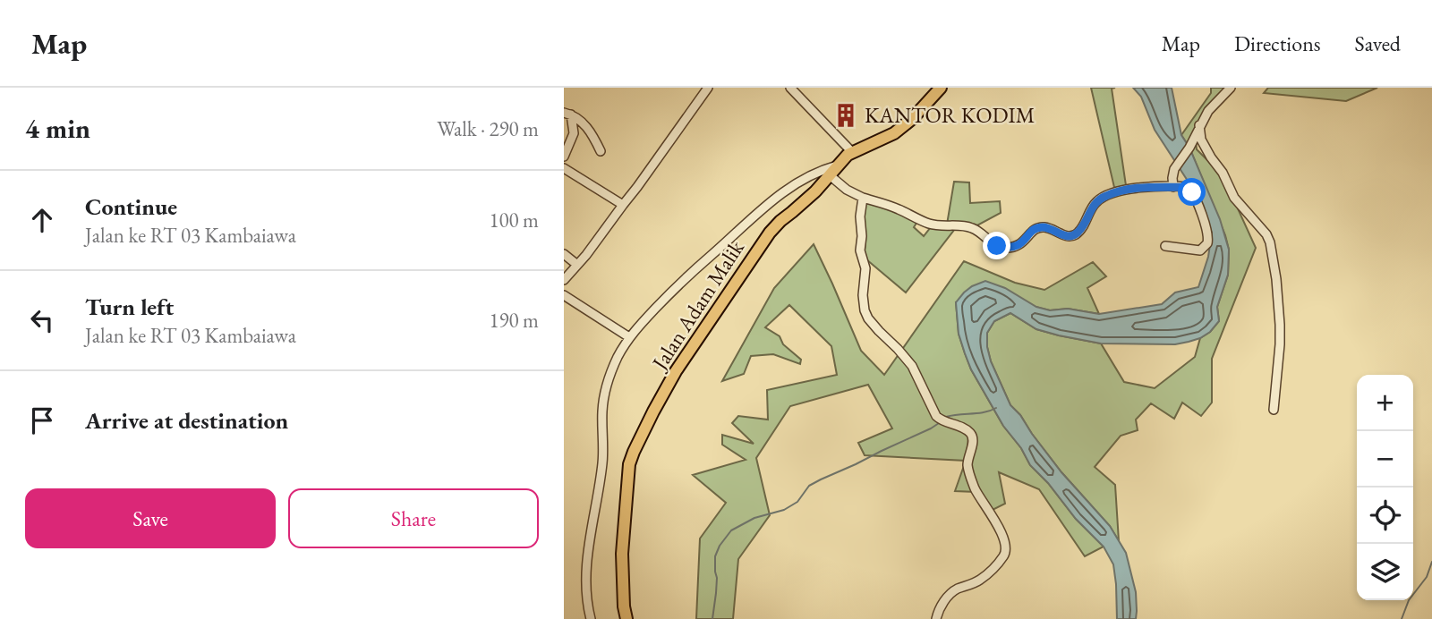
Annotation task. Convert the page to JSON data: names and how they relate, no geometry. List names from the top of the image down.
{
  "streets": {
    "highway": ["Jalan Adam Malik"]
  },
  "places": {
    "building": ["KANTOR KODIM"]
  },
  "page": {
    "header": "Map",
    "nav": ["Map", "Directions", "Saved"],
    "heading": ["4 min", "Walk · 290 m"],
    "list": [
      ["Continue", "Jalan ke RT 03 Kambaiawa", "100 m"],
      ["Turn left", "Jalan ke RT 03 Kambaiawa", "190 m"],
      "Arrive at destination"
    ],
    "map_buttons": ["+", "−"],
    "buttons": ["Save", "Share"]
  }
}
